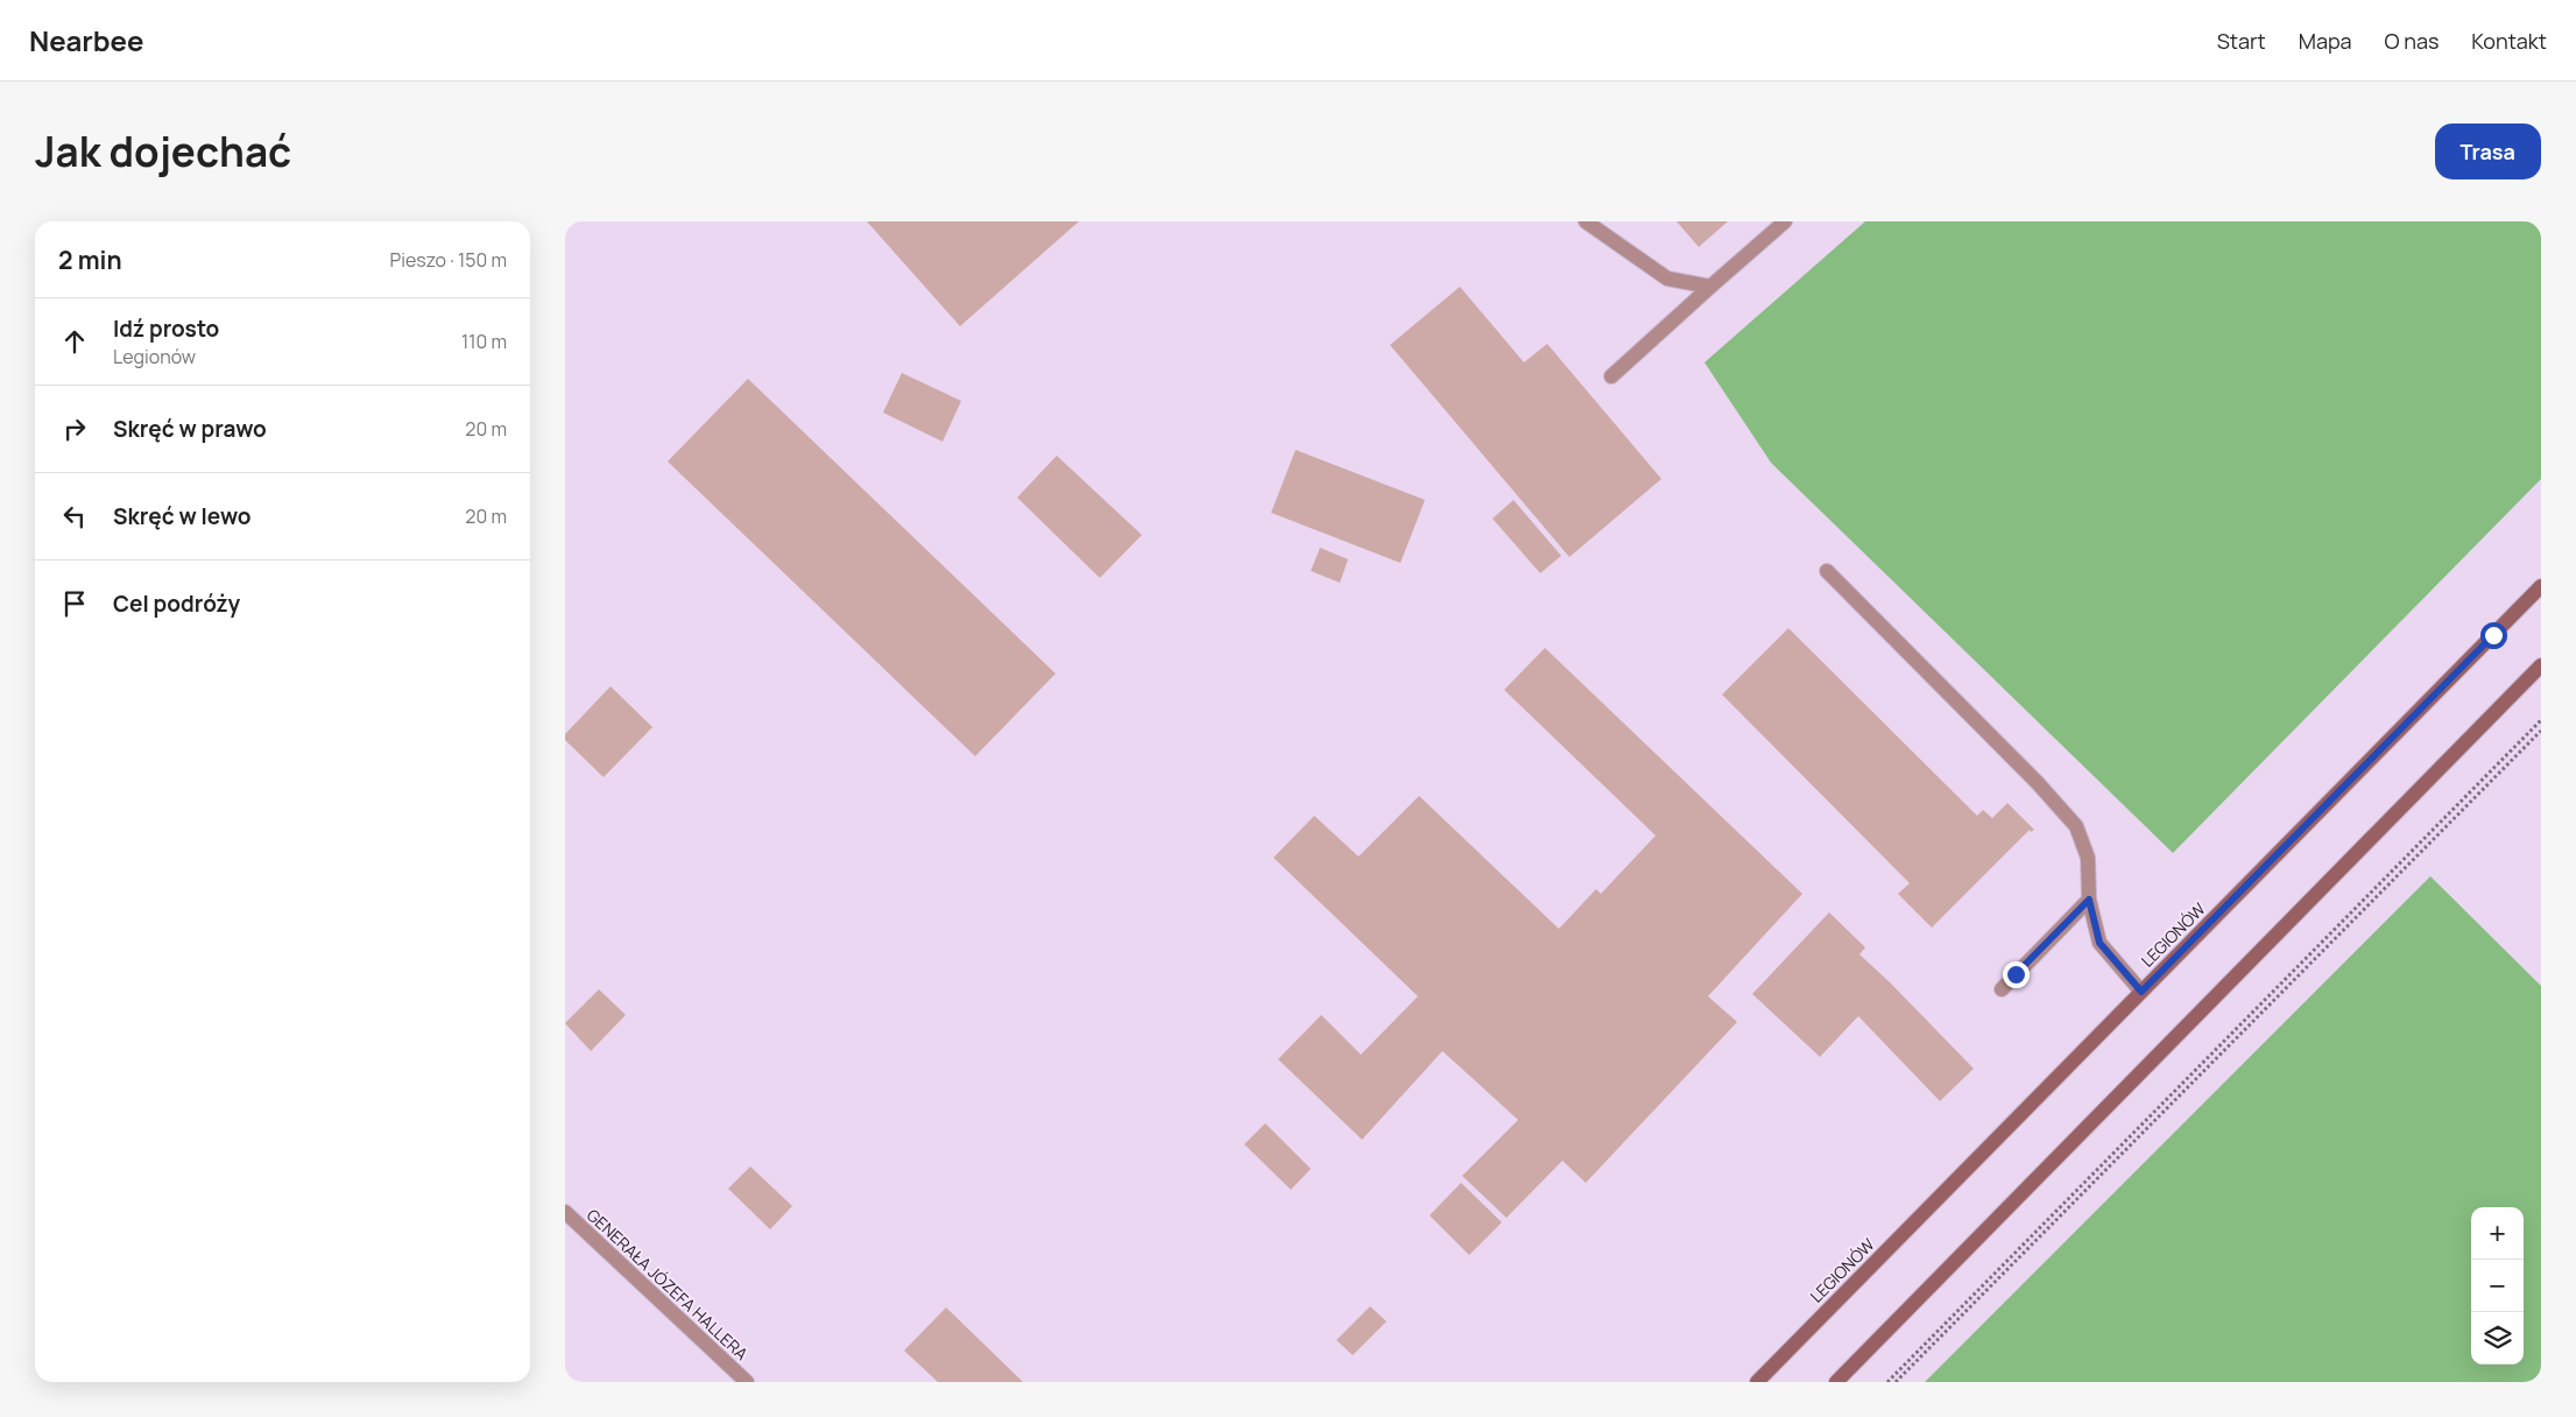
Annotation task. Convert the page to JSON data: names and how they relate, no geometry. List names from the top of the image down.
{
  "streets": {
    "street": ["LEGIONÓW", "GENERAŁA JÓZEFA HALLERA"]
  },
  "page": {
    "header": "Nearbee",
    "nav": [
      "Start",
      "Mapa",
      "O nas",
      "Kontakt"
    ],
    "title": "Jak dojechać",
    "buttons": "Trasa",
    "heading": ["2 min", "Pieszo · 150 m"],
    "list": [
      ["Idź prosto", "Legionów", "110 m"],
      ["Skręć w prawo", "20 m"],
      ["Skręć w lewo", "20 m"],
      "Cel podróży"
    ],
    "map_buttons": ["+", "−"]
  }
}
